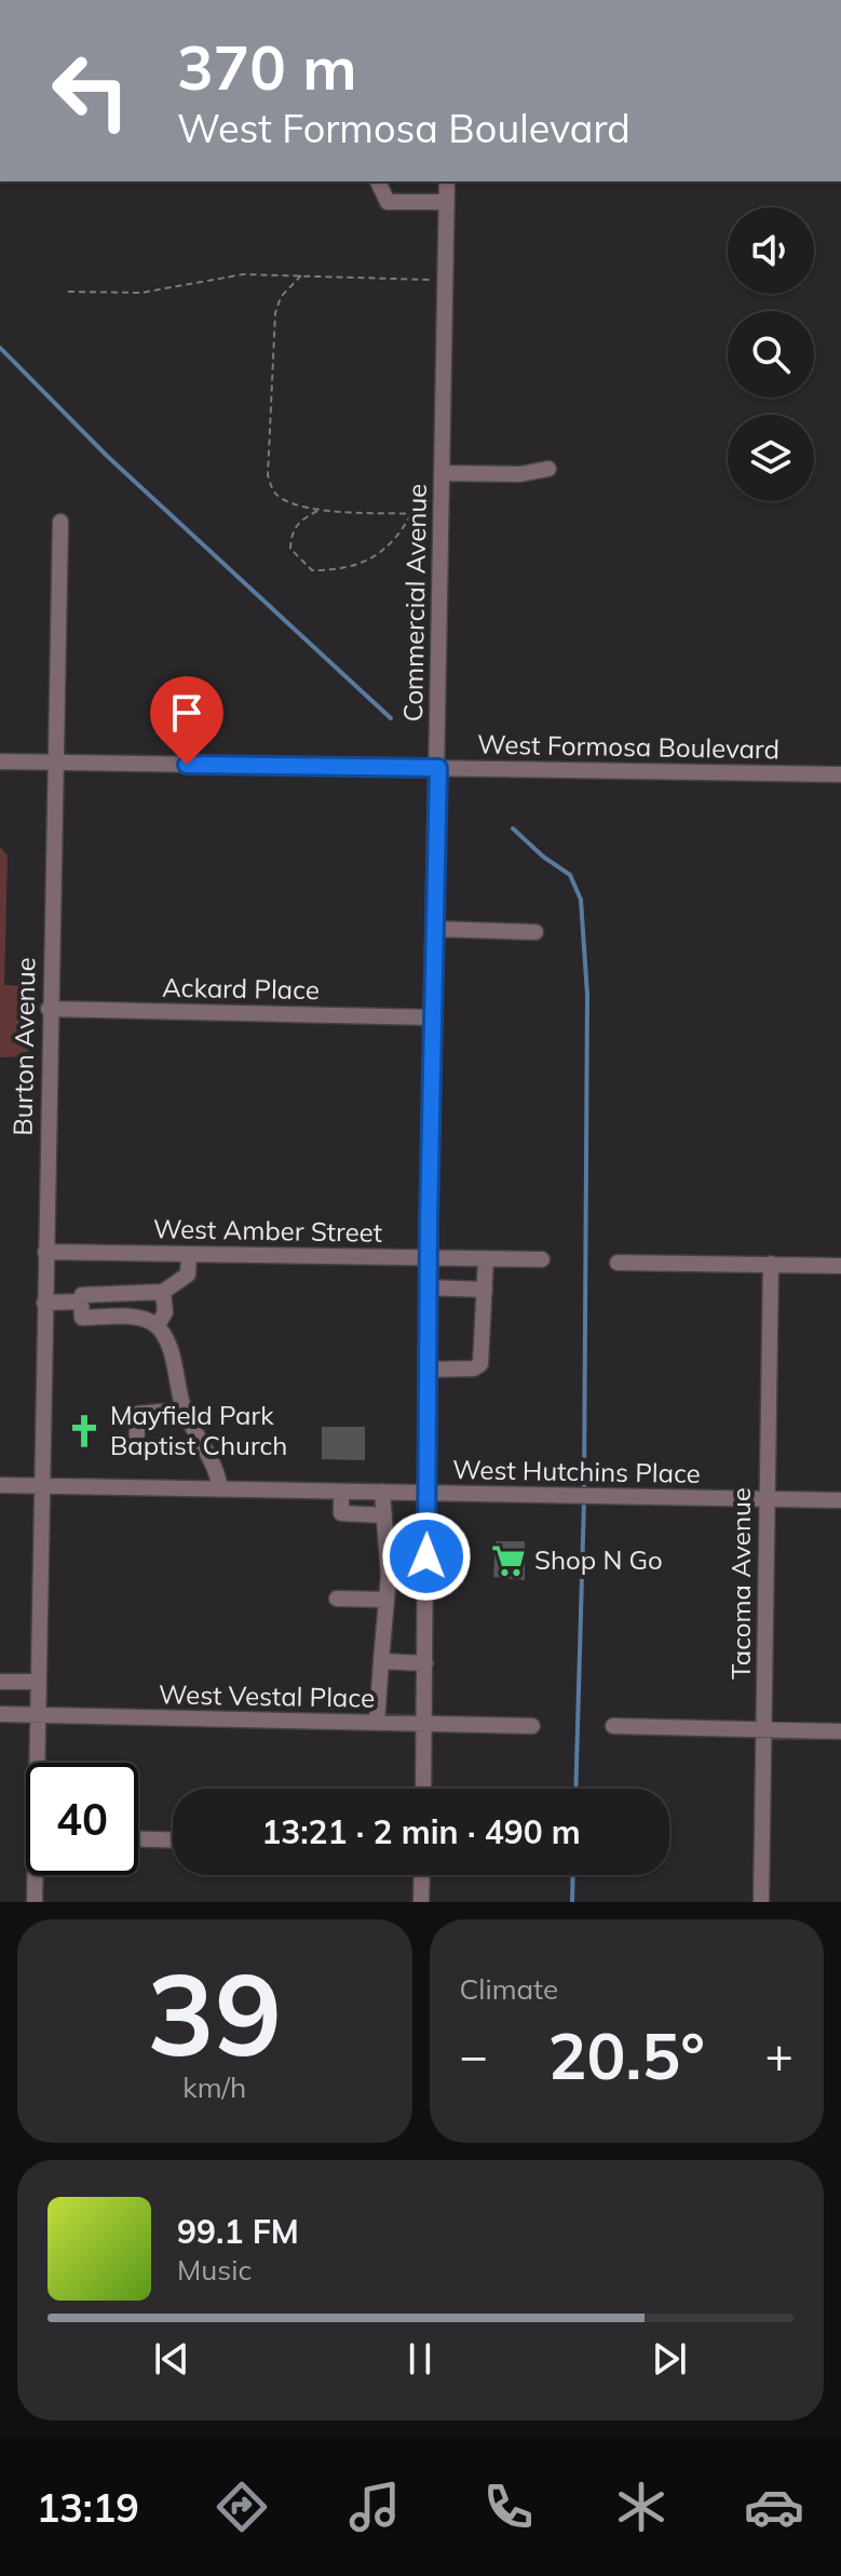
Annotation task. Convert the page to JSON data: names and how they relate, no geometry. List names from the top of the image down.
{
  "streets": {
    "street": [
      "Commercial Avenue",
      "West Formosa Boulevard",
      "Ackard Place",
      "Burton Avenue",
      "West Amber Street",
      "West Hutchins Place",
      "Tacoma Avenue",
      "West Vestal Place"
    ]
  },
  "crossings": [
    ["Commercial Avenue", "West Formosa Boulevard"],
    ["Commercial Avenue", "Ackard Place"],
    ["Commercial Avenue", "West Amber Street"],
    ["Commercial Avenue", "West Hutchins Place"],
    ["Commercial Avenue", "West Vestal Place"],
    ["West Formosa Boulevard", "Burton Avenue"],
    ["Ackard Place", "Burton Avenue"],
    ["Burton Avenue", "West Amber Street"],
    ["Burton Avenue", "West Hutchins Place"],
    ["Burton Avenue", "West Vestal Place"],
    ["West Hutchins Place", "Tacoma Avenue"]
  ],
  "places": {
    "church": ["Mayfield Park Baptist Church"],
    "supermarket": ["Shop N Go"]
  },
  "page": {
    "turn": ["370 m", "West Formosa Boulevard"],
    "limit": "40",
    "trip": "13:21 · 2 min · 490 m",
    "tile": [
      ["39", "km/h"],
      "Climate"
    ],
    "heat": ["−", "20.5°", "+"],
    "song": ["99.1 FM", "Music"],
    "tabs": "13:19"
  }
}
